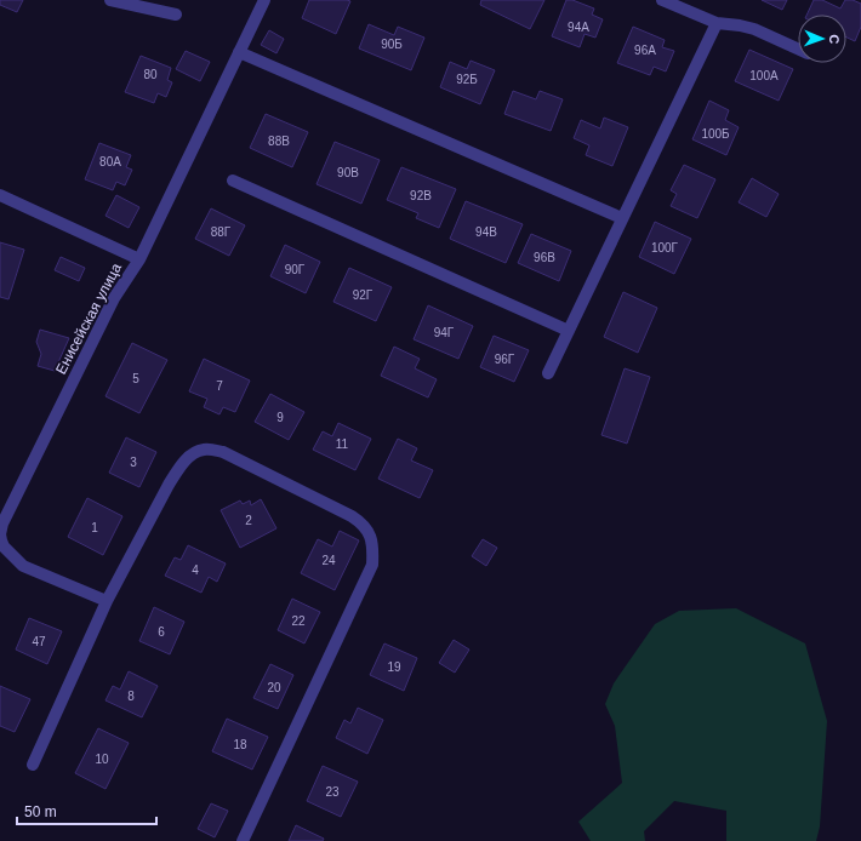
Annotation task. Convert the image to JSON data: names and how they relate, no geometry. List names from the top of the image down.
{
  "streets": {
    "street": ["Енисейская улица"]
  },
  "house_numbers": [
    "94А",
    "90Б",
    "96А",
    "80",
    "100А",
    "92Б",
    "100Б",
    "88В",
    "80А",
    "90В",
    "92В",
    "88Г",
    "94В",
    "100Г",
    "96В",
    "90Г",
    "92Г",
    "94Г",
    "96Г",
    "5",
    "7",
    "9",
    "11",
    "3",
    "2",
    "1",
    "24",
    "4",
    "22",
    "6",
    "47",
    "19",
    "20",
    "8",
    "18",
    "10",
    "23"
  ],
  "scale_bar": "50 m",
  "north": "right"
}
